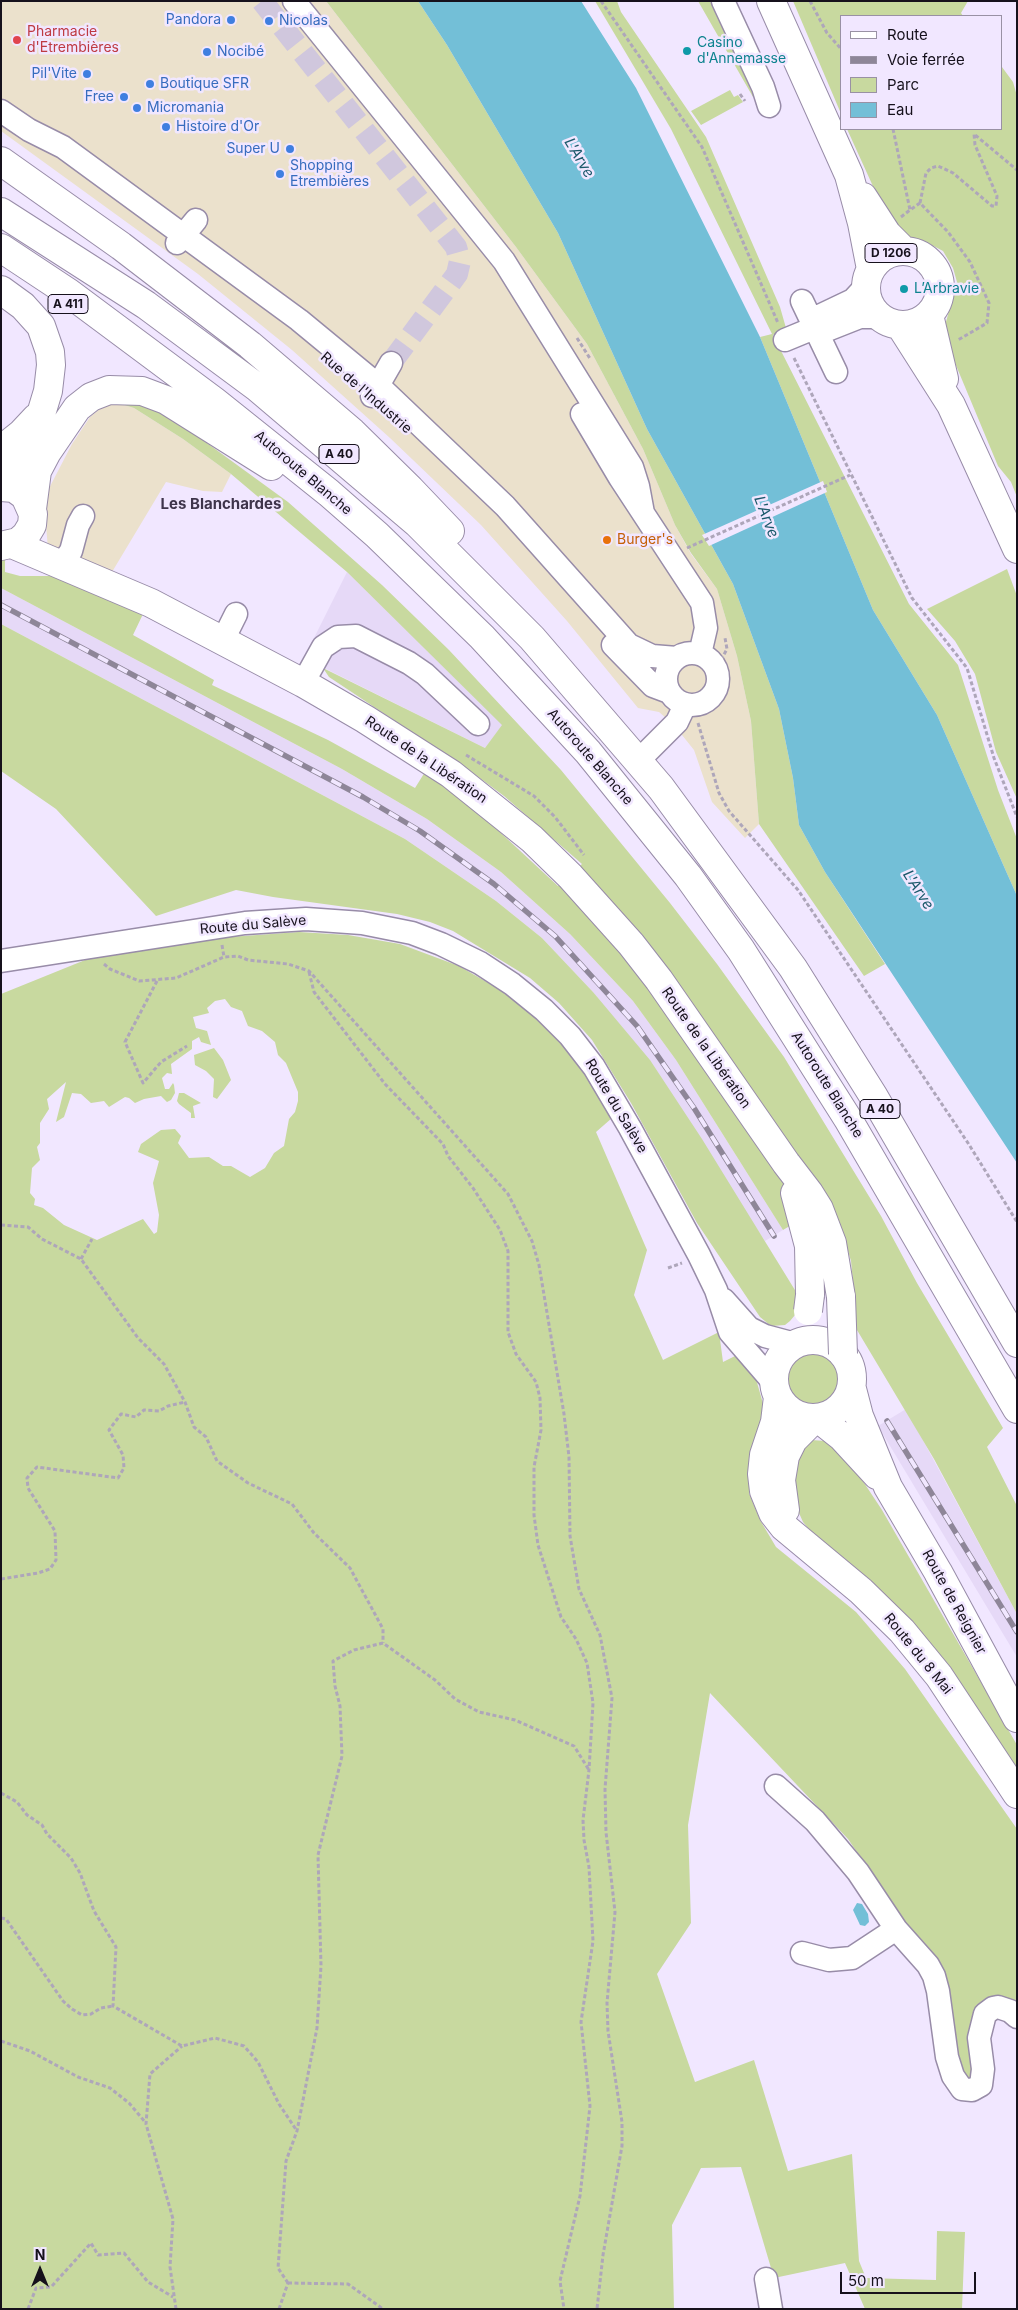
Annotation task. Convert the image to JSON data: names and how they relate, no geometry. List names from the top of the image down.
{
  "streets": {
    "main road": [
      "D 1206",
      "A 411",
      "A 40",
      "Autoroute Blanche",
      "Route de la Libération",
      "Route de Reignier",
      "Route du 8 Mai"
    ],
    "street": ["Rue de l'Industrie", "Route du Salève"]
  },
  "crossings": [
    ["A 411", "Autoroute Blanche"],
    ["Autoroute Blanche", "Route de la Libération"],
    ["Route de la Libération", "Route du Salève"],
    ["Route de la Libération", "Route de Reignier"],
    ["Route de la Libération", "Route du 8 Mai"],
    ["Route du Salève", "Route de Reignier"],
    ["Route du Salève", "Route du 8 Mai"],
    ["Route de Reignier", "Route du 8 Mai"]
  ],
  "districts": ["Les Blanchardes"],
  "water": ["L'Arve"],
  "places": [
    "Pandora",
    "Nicolas",
    "Pharmacie d'Etrembières",
    "Casino d'Annemasse",
    "Nocibé",
    "Pil'Vite",
    "Boutique SFR",
    "Free",
    "Micromania",
    "Histoire d'Or",
    "Super U",
    "Shopping Etrembières",
    "L’Arbravie",
    "Burger's"
  ],
  "legend": [
    "Route",
    "Voie ferrée",
    "Parc",
    "Eau"
  ],
  "scale_bar": "50 m",
  "north": "top"
}
